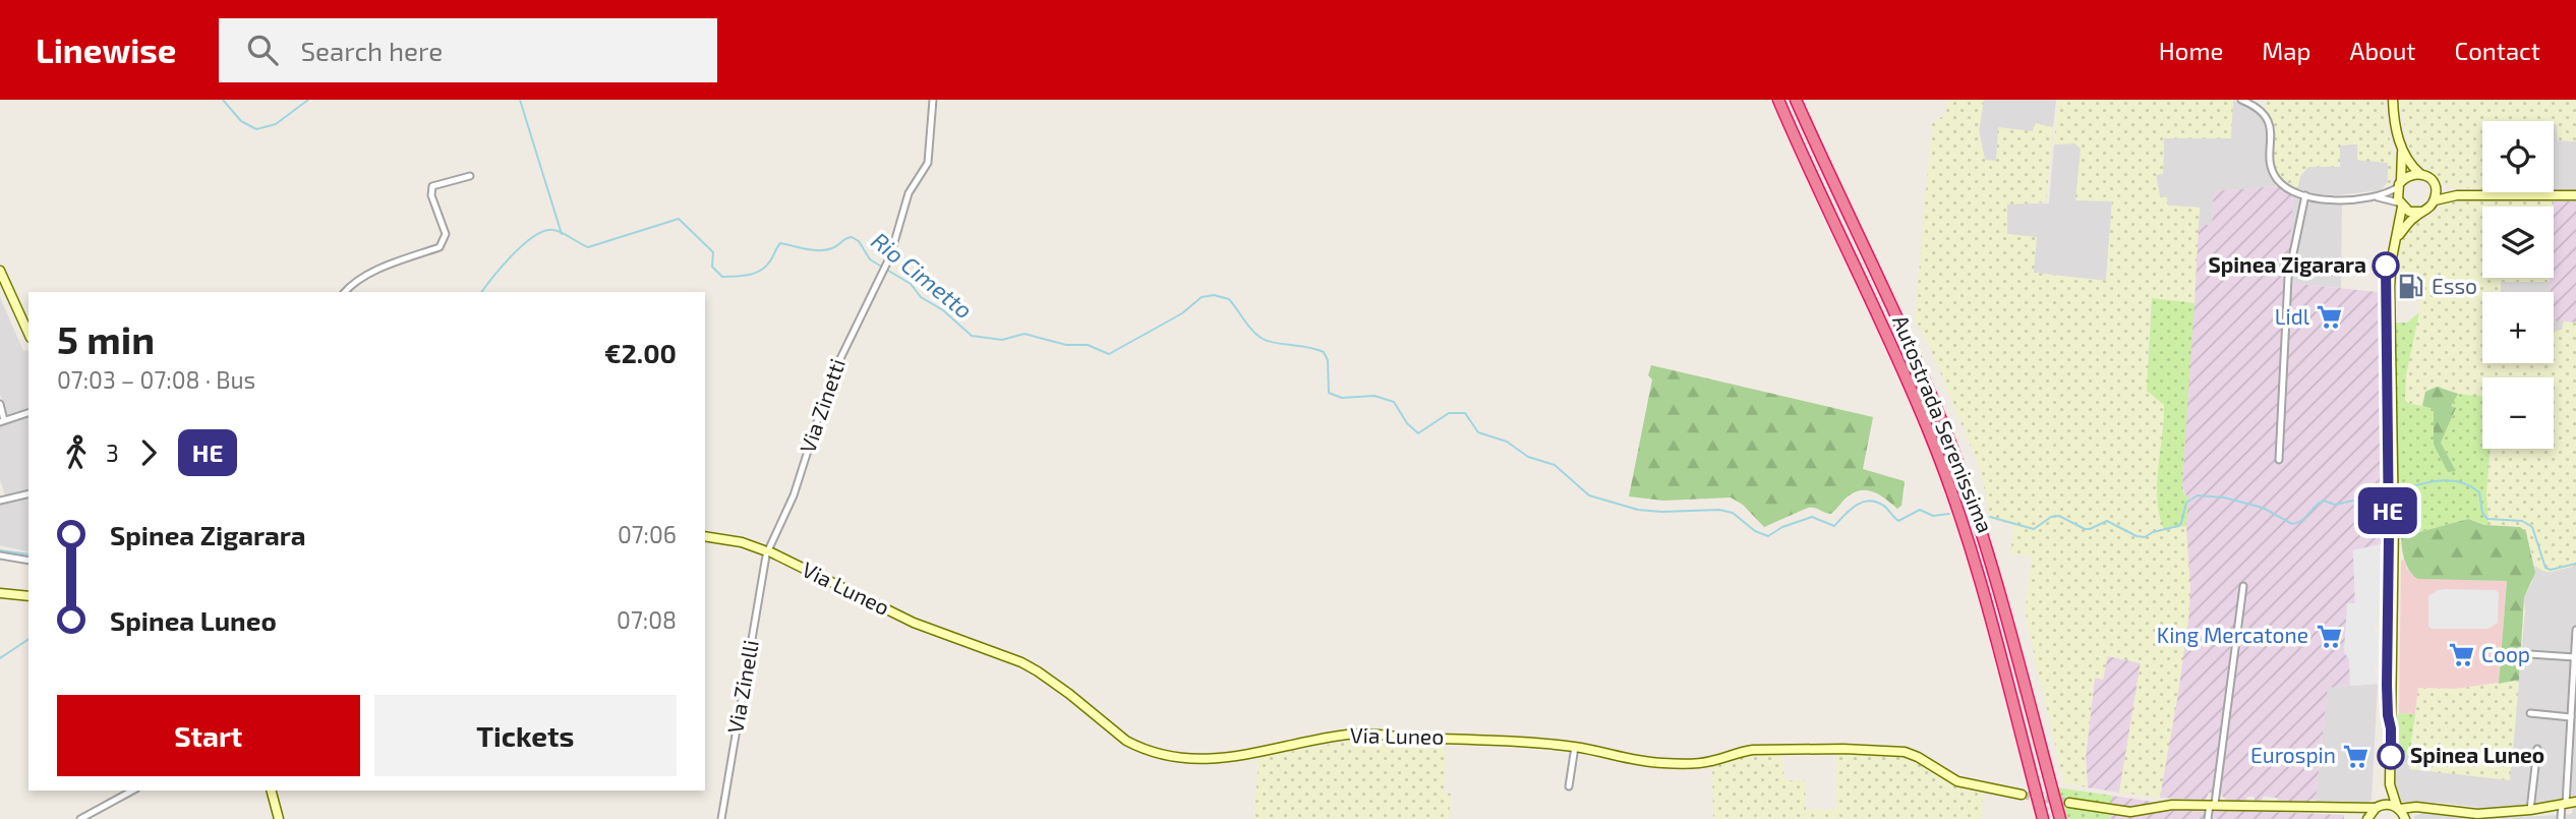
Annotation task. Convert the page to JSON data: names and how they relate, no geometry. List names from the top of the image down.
{
  "streets": {
    "highway": ["Autostrada Serenissima"],
    "street": ["Via Zinetti", "Via Luneo", "Via Zinelli"]
  },
  "crossings": [
    ["Via Zinetti", "Via Luneo"],
    ["Via Zinetti", "Via Zinelli"],
    ["Via Luneo", "Via Zinelli"]
  ],
  "water": ["Rio Cimetto"],
  "places": {
    "other": ["Spinea Zigarara", "Spinea Luneo"],
    "fuel station": ["Esso"],
    "supermarket": [
      "Lidl",
      "King Mercatone",
      "Coop",
      "Eurospin"
    ]
  },
  "lines": ["bus line HE"],
  "page": {
    "header": "Linewise",
    "search": "Search here",
    "nav": [
      "Home",
      "Map",
      "About",
      "Contact"
    ],
    "on_map": "HE",
    "map_buttons": ["+", "−"],
    "heading": ["5 min", "07:03 – 07:08 · Bus", "€2.00"],
    "legs": ["3", "HE"],
    "list": [
      {
        "name": "Spinea Zigarara",
        "value": "07:06"
      },
      {
        "name": "Spinea Luneo",
        "value": "07:08"
      }
    ],
    "buttons": ["Start", "Tickets"]
  }
}
